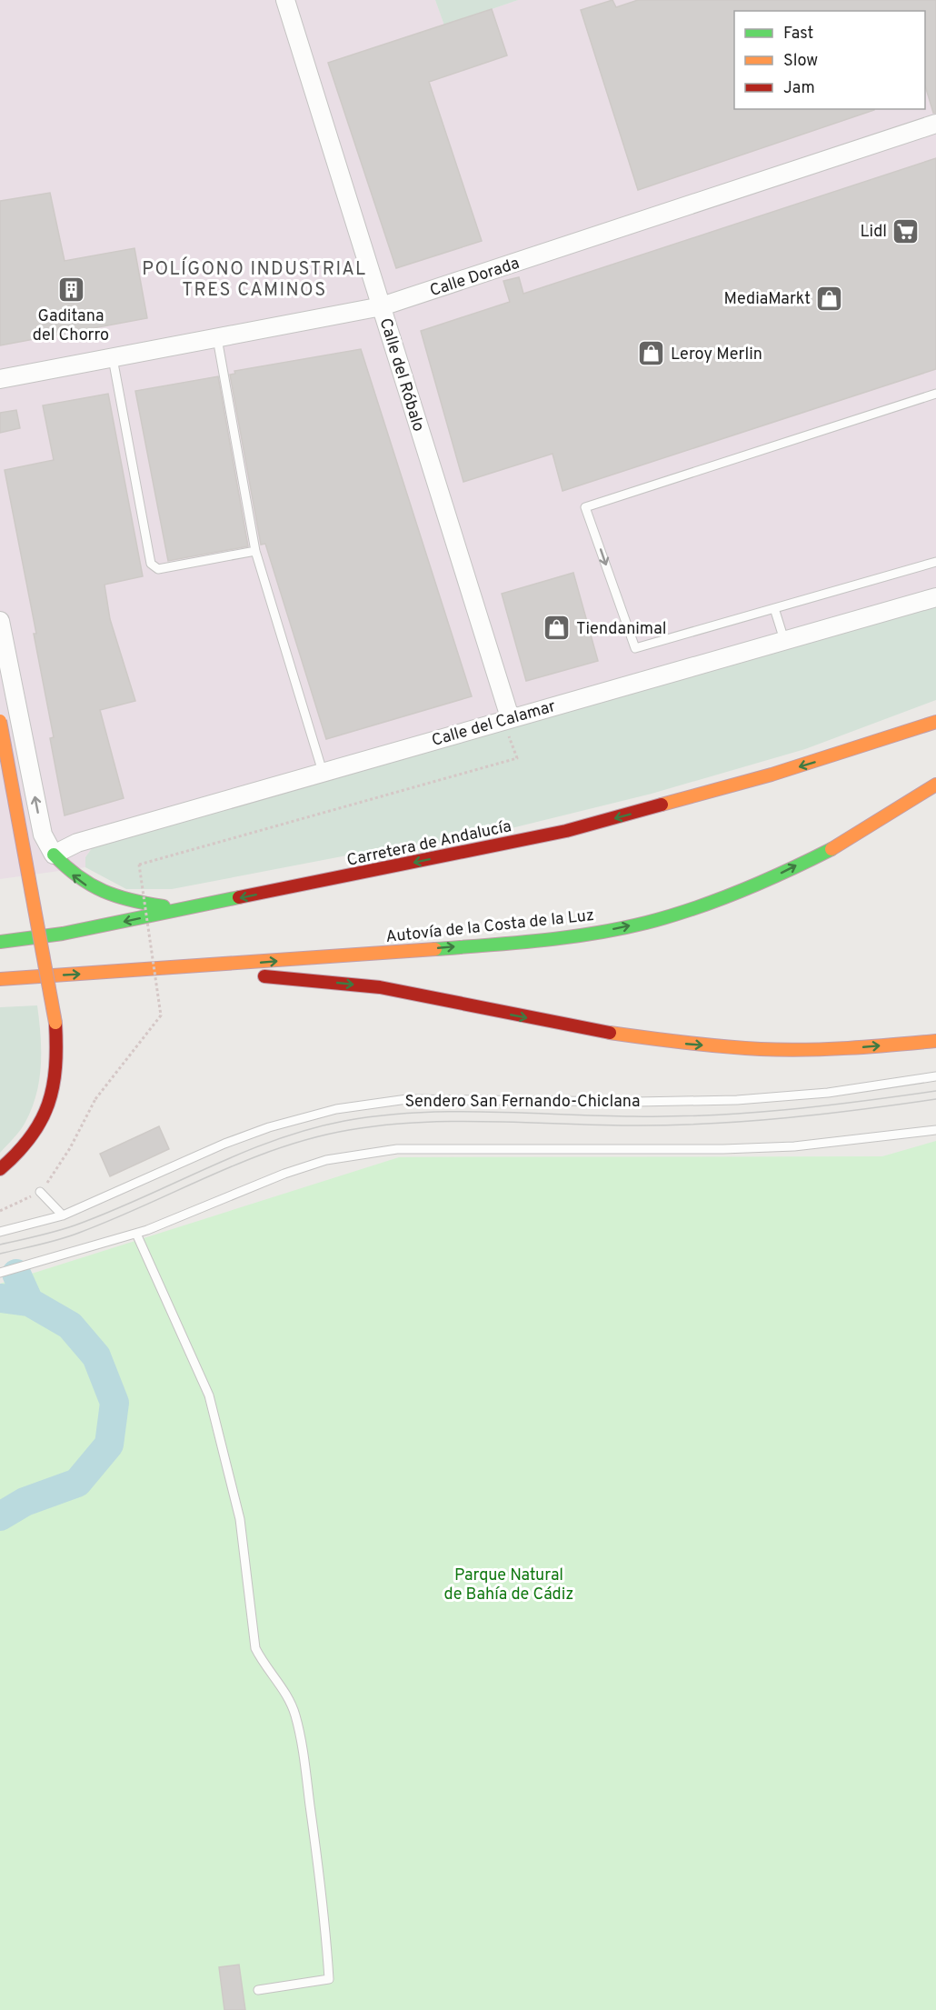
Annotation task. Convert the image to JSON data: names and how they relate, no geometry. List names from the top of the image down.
{
  "streets": {
    "highway": ["Carretera de Andalucía", "Autovía de la Costa de la Luz"],
    "street": ["Calle Dorada", "Calle del Róbalo", "Calle del Calamar"],
    "lane": ["Sendero San Fernando-Chiclana"]
  },
  "crossings": [
    ["Calle Dorada", "Calle del Róbalo"],
    ["Calle del Róbalo", "Calle del Calamar"]
  ],
  "districts": ["POLÍGONO INDUSTRIAL TRES CAMINOS"],
  "parks": ["Parque Natural de Bahía de Cádiz"],
  "places": {
    "supermarket": ["Lidl"],
    "building": ["Gaditana del Chorro"],
    "shop": ["MediaMarkt", "Leroy Merlin", "Tiendanimal"]
  },
  "legend": ["Fast", "Slow", "Jam"]
}
